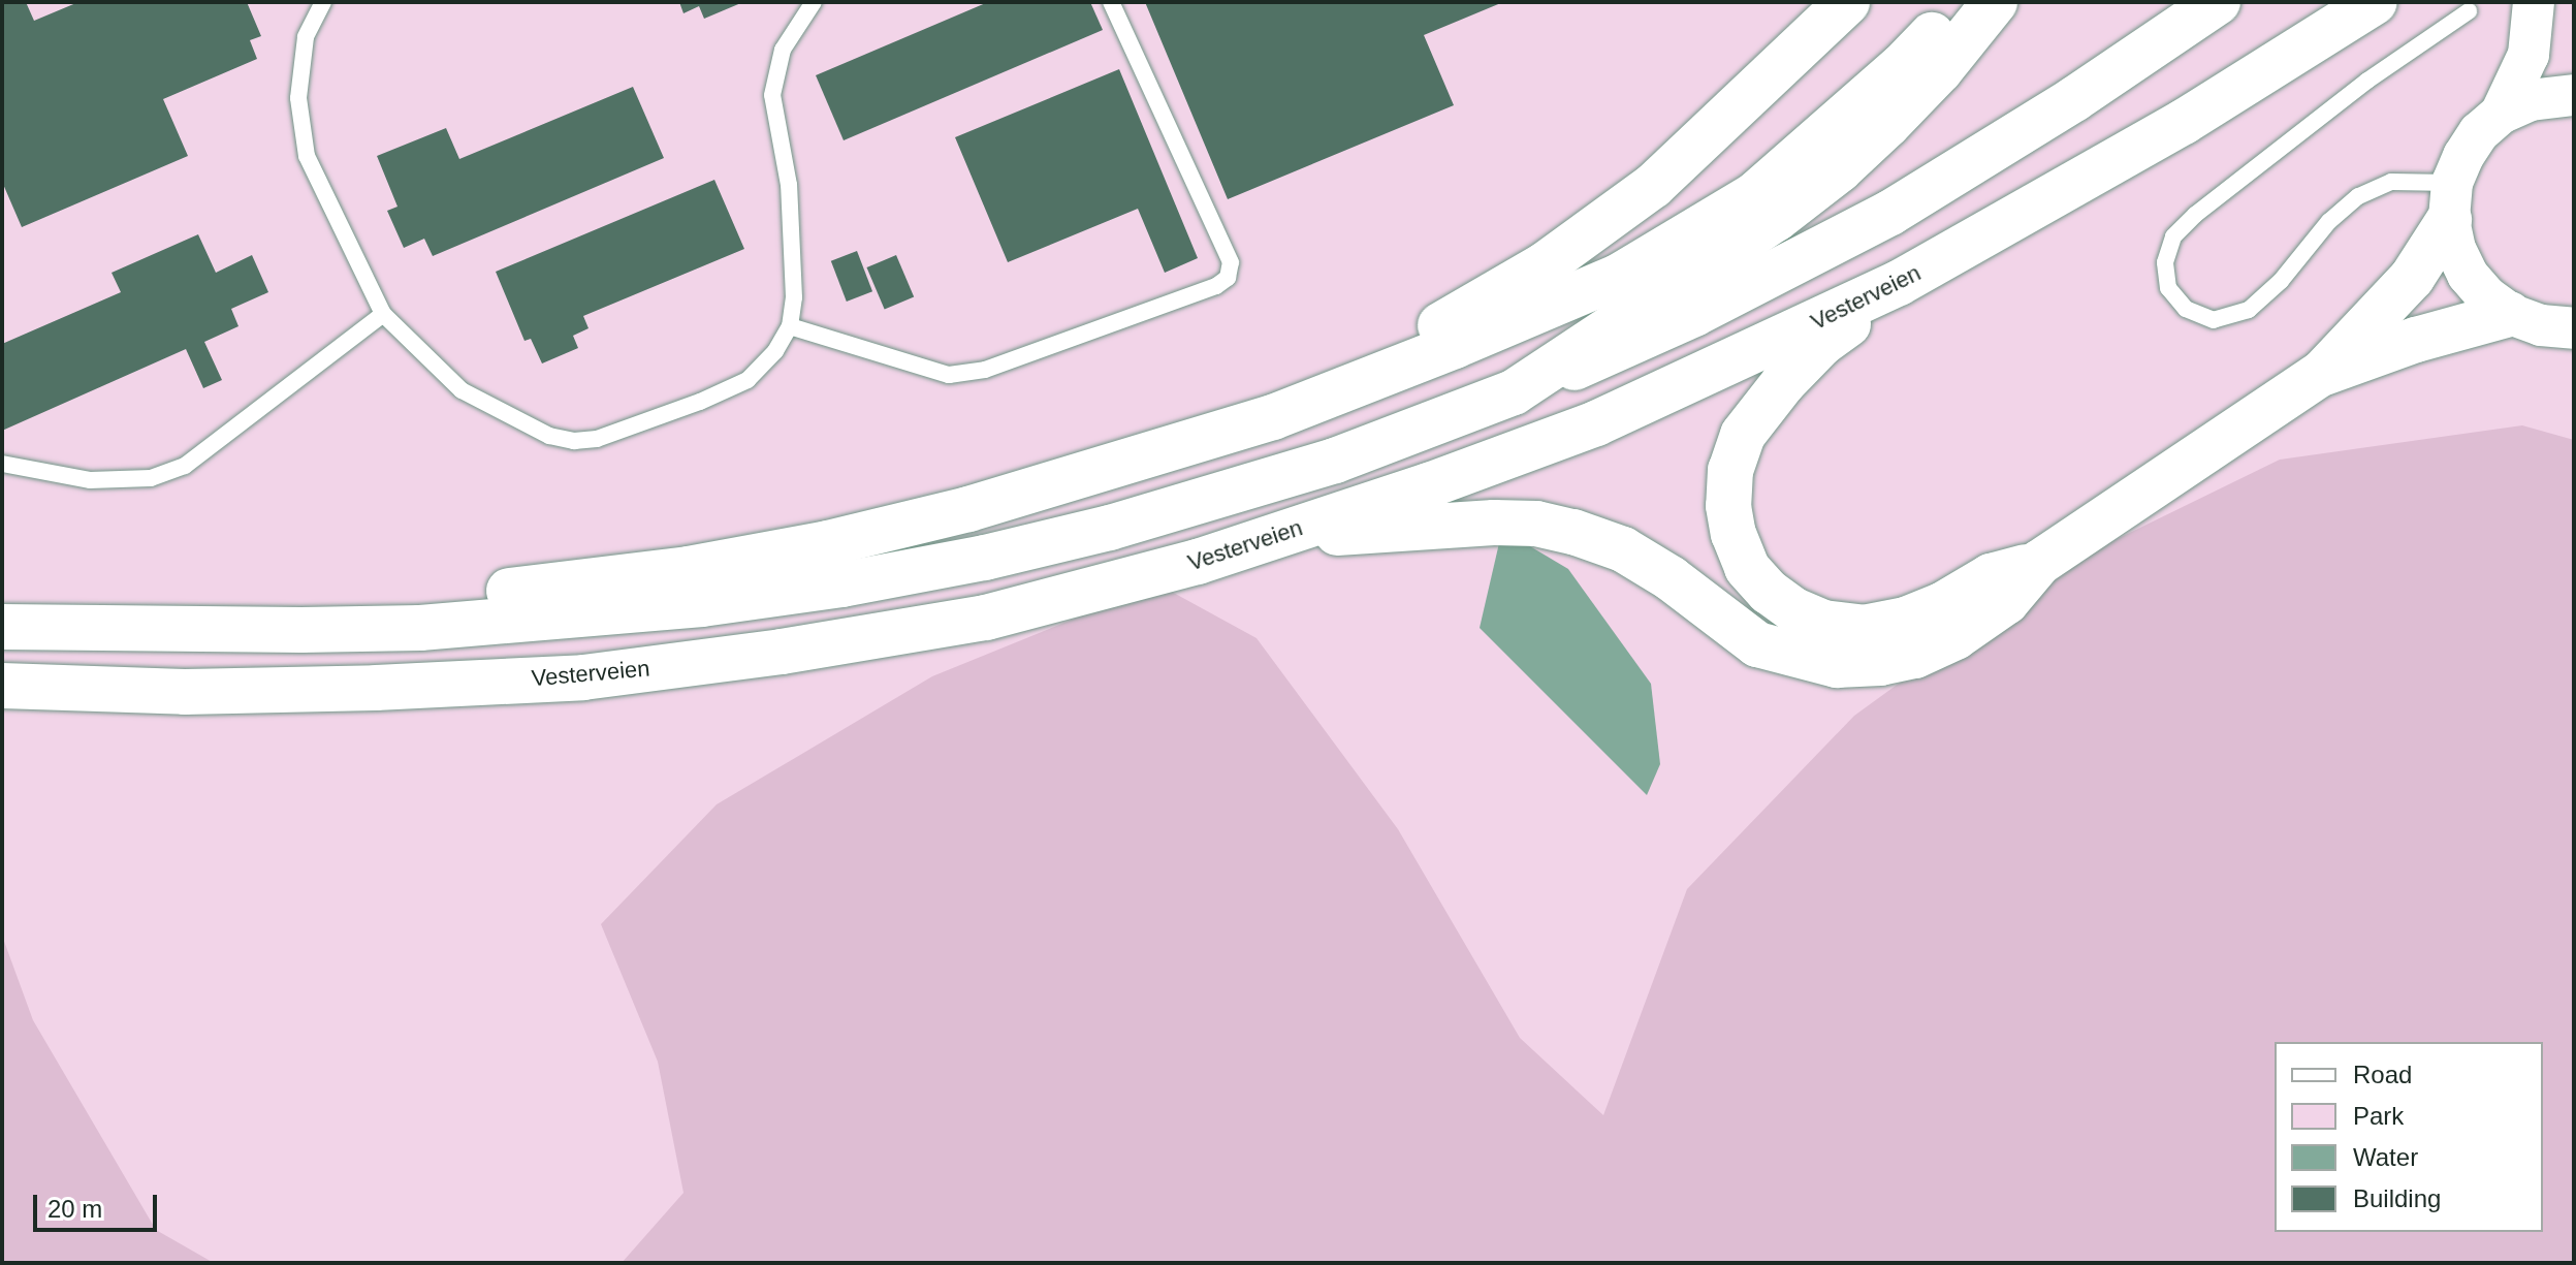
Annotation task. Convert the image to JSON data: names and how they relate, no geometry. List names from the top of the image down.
{
  "streets": {
    "main road": ["Vesterveien"]
  },
  "legend": [
    "Road",
    "Park",
    "Water",
    "Building"
  ],
  "scale_bar": "20 m"
}
